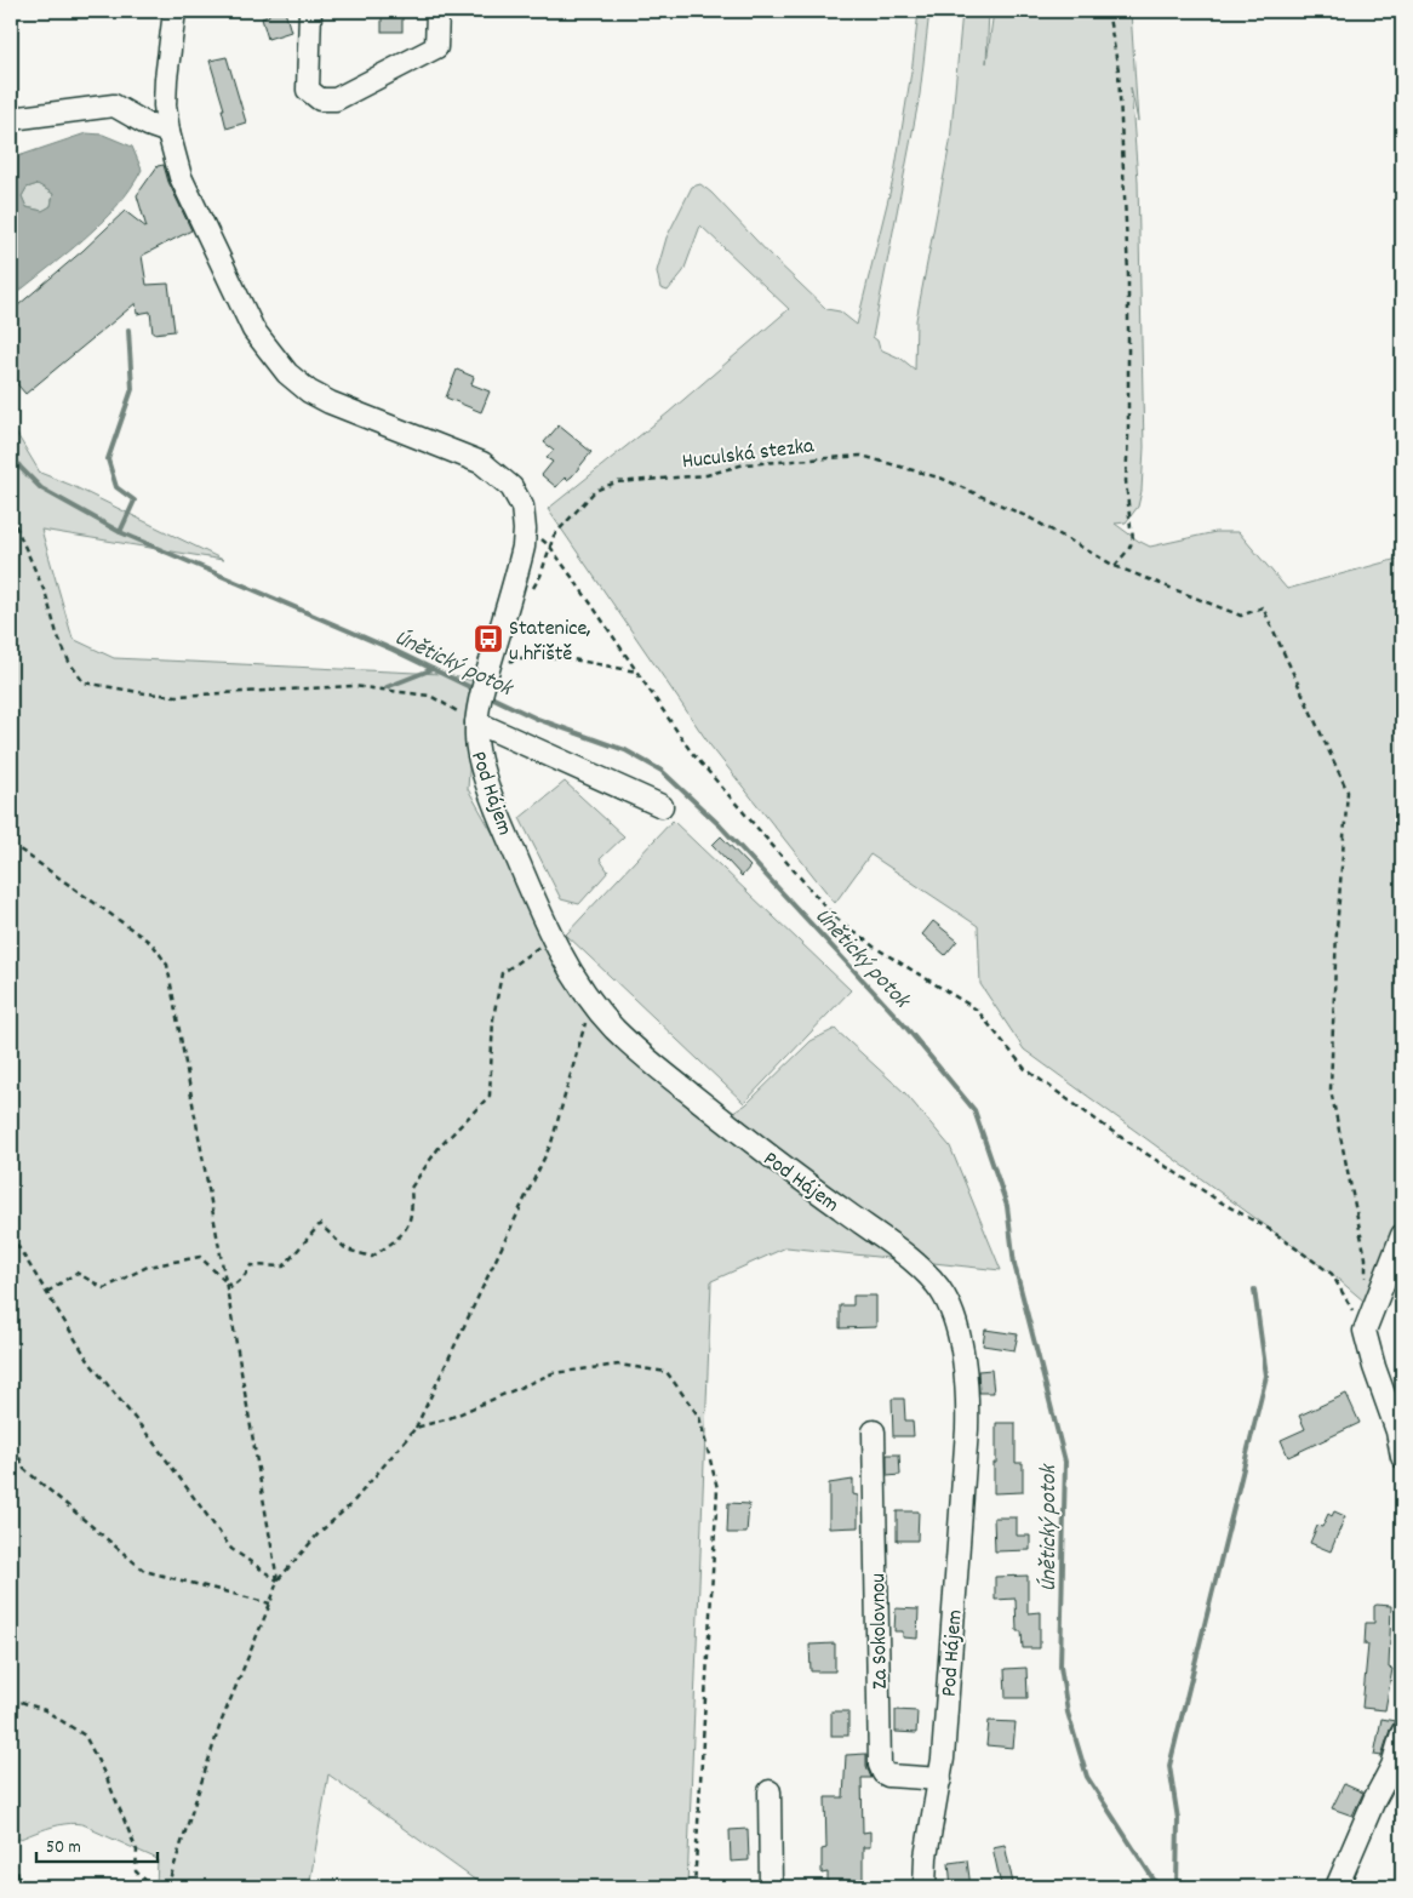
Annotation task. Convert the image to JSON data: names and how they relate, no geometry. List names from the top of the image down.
{
  "streets": {
    "street": ["Pod Hájem", "Za Sokolovnou"],
    "path": ["Huculská stezka"]
  },
  "crossings": [
    ["Pod Hájem", "Za Sokolovnou"]
  ],
  "water": ["Únětický potok"],
  "places": {
    "bus stop": ["Statenice, u hřiště"]
  },
  "scale_bar": "50 m"
}
